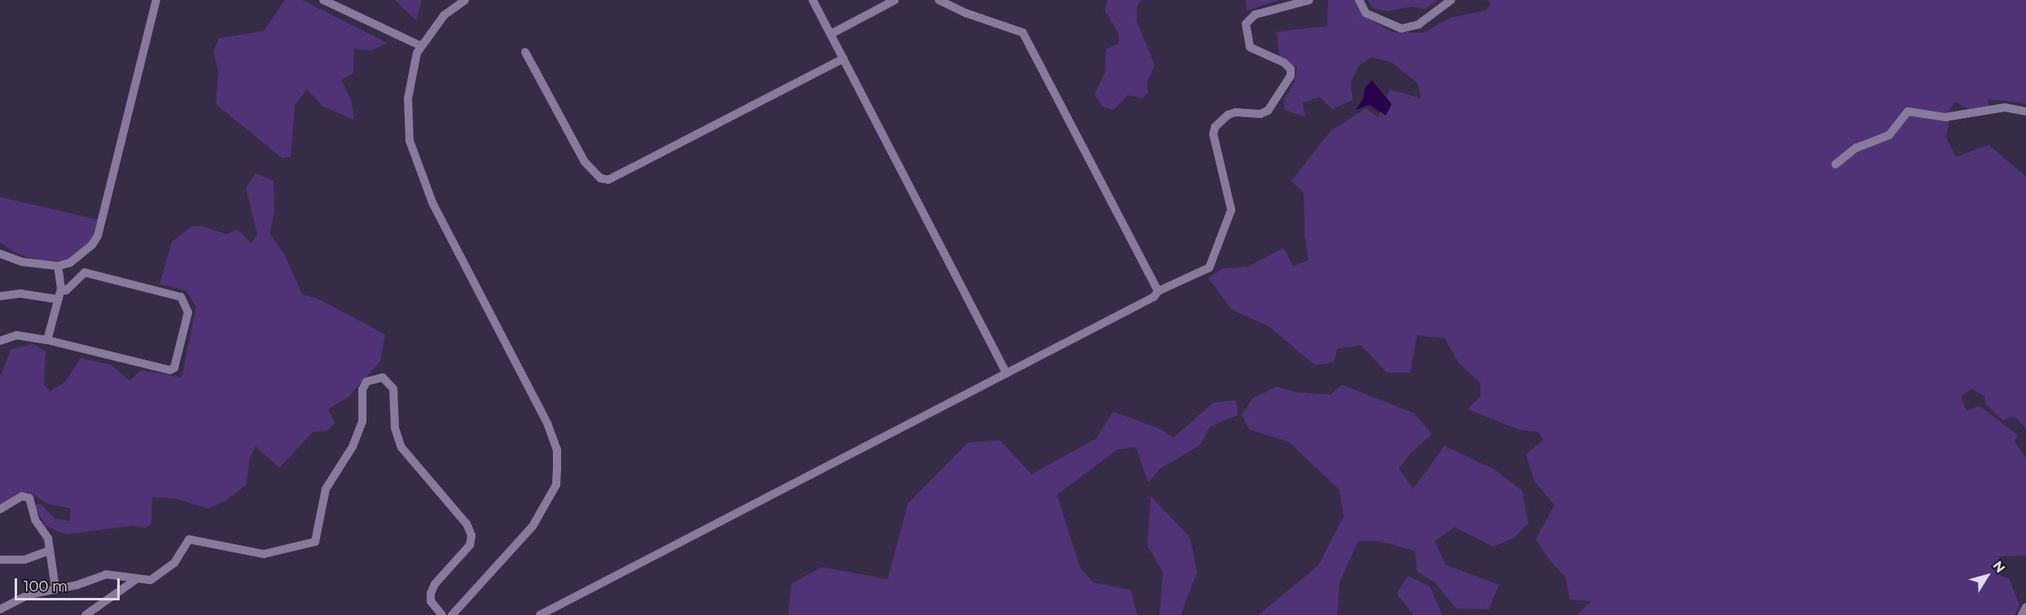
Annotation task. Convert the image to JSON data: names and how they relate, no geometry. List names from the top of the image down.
{
  "scale_bar": "100 m",
  "north": "top right"
}
